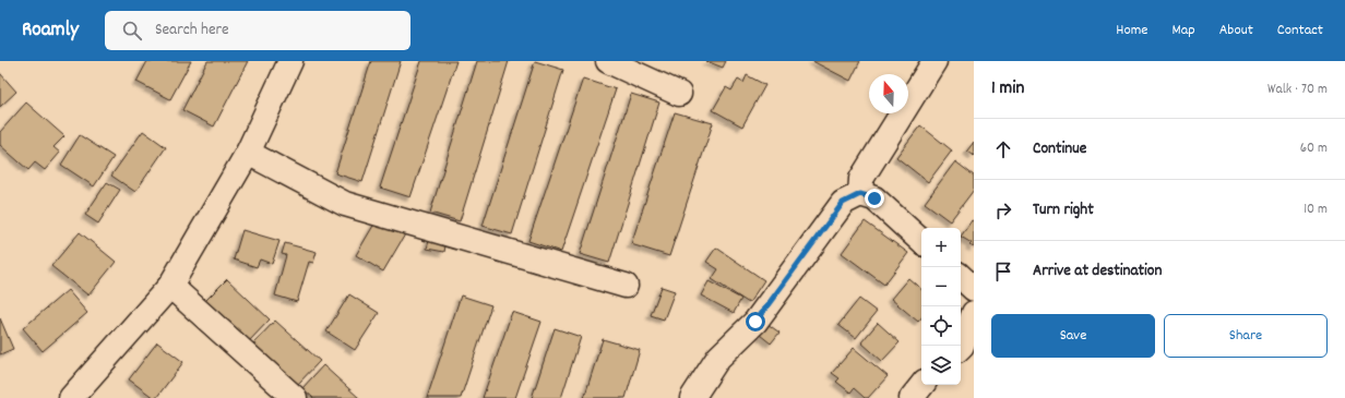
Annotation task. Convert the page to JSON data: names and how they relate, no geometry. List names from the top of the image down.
{
  "north": "top",
  "page": {
    "header": "Roamly",
    "search": "Search here",
    "nav": [
      "Home",
      "Map",
      "About",
      "Contact"
    ],
    "heading": ["1 min", "Walk · 70 m"],
    "list": [
      ["Continue", "60 m"],
      ["Turn right", "10 m"],
      "Arrive at destination"
    ],
    "map_buttons": ["+", "−"],
    "buttons": ["Save", "Share"]
  }
}
